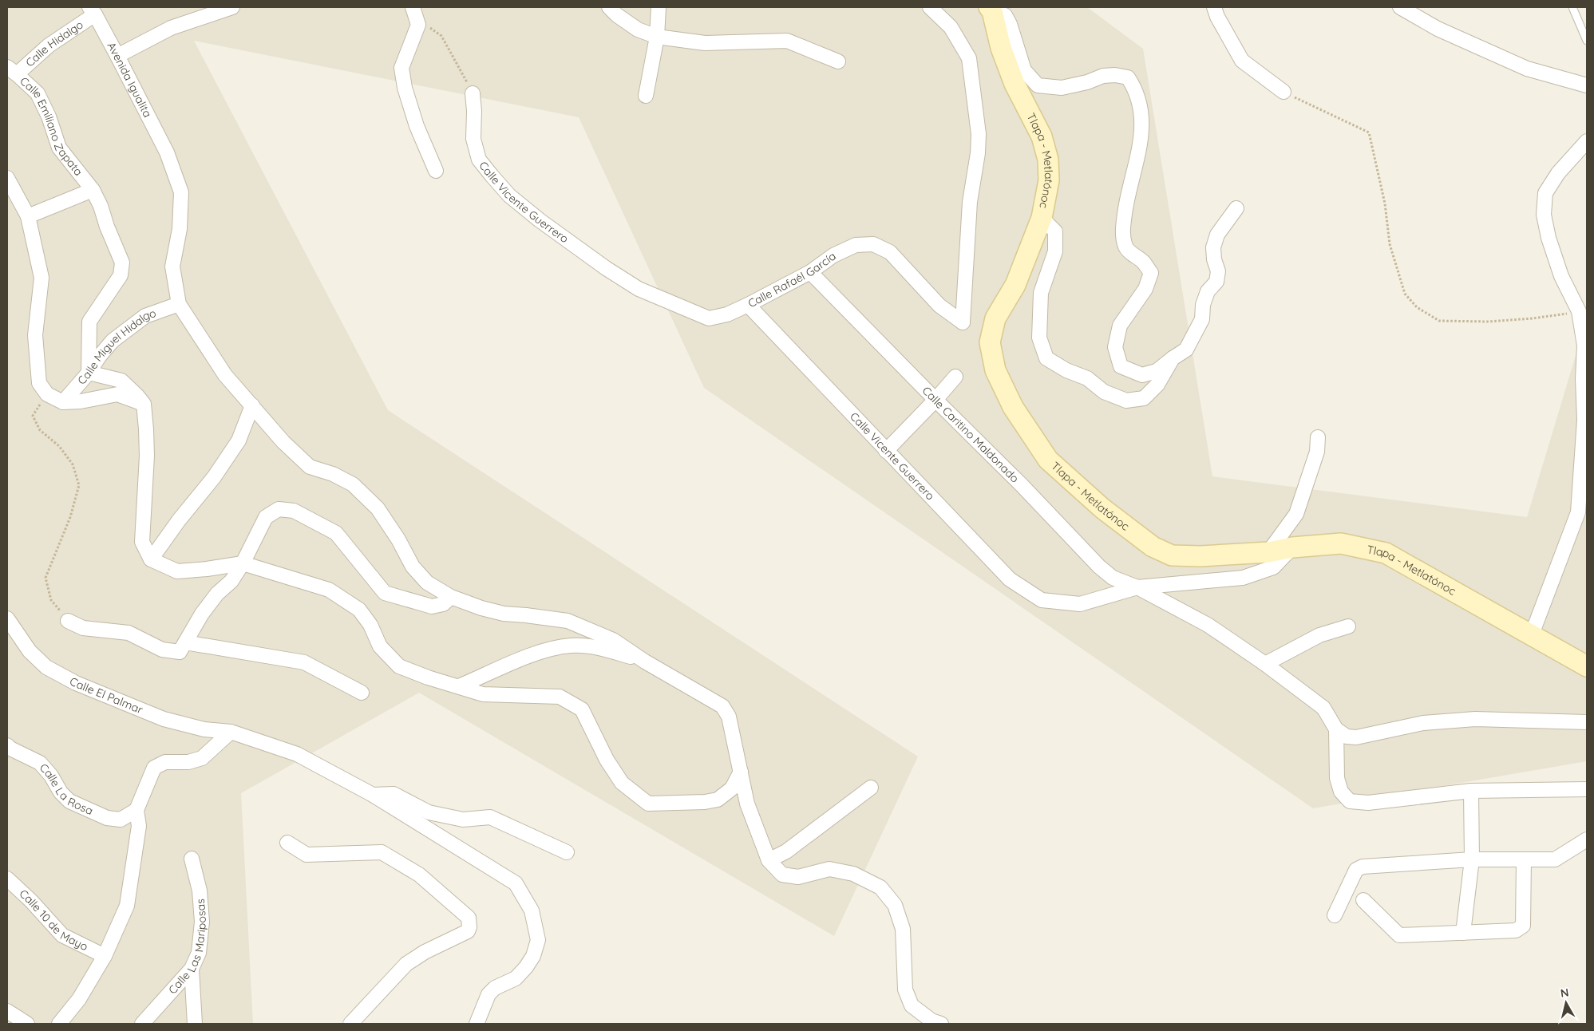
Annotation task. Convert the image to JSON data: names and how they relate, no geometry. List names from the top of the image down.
{
  "streets": {
    "main road": ["Tlapa - Metlatónoc"],
    "street": [
      "Calle Hidalgo",
      "Avenida Igualita",
      "Calle Emiliano Zapata",
      "Calle Vicente Guerrero",
      "Calle Rafaél García",
      "Calle Miguel Hidalgo",
      "Calle Caritino Maldonado",
      "Calle El Palmar",
      "Calle La Rosa",
      "Calle 10 de Mayo",
      "Calle Las Mariposas"
    ]
  },
  "crossings": [
    ["Calle Hidalgo", "Avenida Igualita"],
    ["Calle Hidalgo", "Calle Emiliano Zapata"],
    ["Avenida Igualita", "Calle Miguel Hidalgo"],
    ["Calle Emiliano Zapata", "Calle Miguel Hidalgo"],
    ["Calle Vicente Guerrero", "Calle Rafaél García"],
    ["Calle Vicente Guerrero", "Calle Caritino Maldonado"],
    ["Calle Rafaél García", "Calle Caritino Maldonado"]
  ],
  "north": "top"
}
